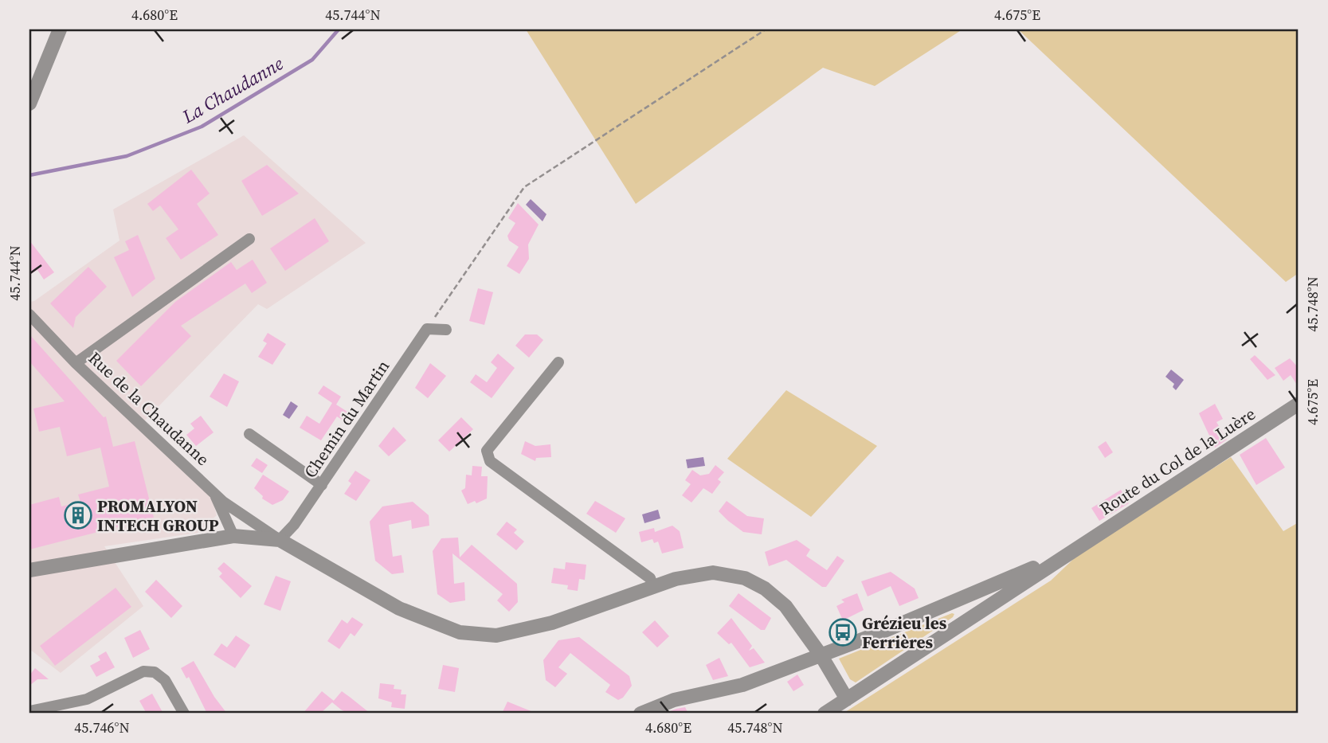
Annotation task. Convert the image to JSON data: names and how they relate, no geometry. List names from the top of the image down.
{
  "streets": {
    "street": ["Rue de la Chaudanne", "Chemin du Martin", "Route du Col de la Luère"]
  },
  "water": ["La Chaudanne"],
  "places": {
    "building": ["PROMALYON INTECH GROUP"],
    "bus stop": ["Grézieu les Ferrières"]
  },
  "coordinates": [
    "4.680°E",
    "45.744°N",
    "4.675°E",
    "45.748°N",
    "45.746°N"
  ]
}
